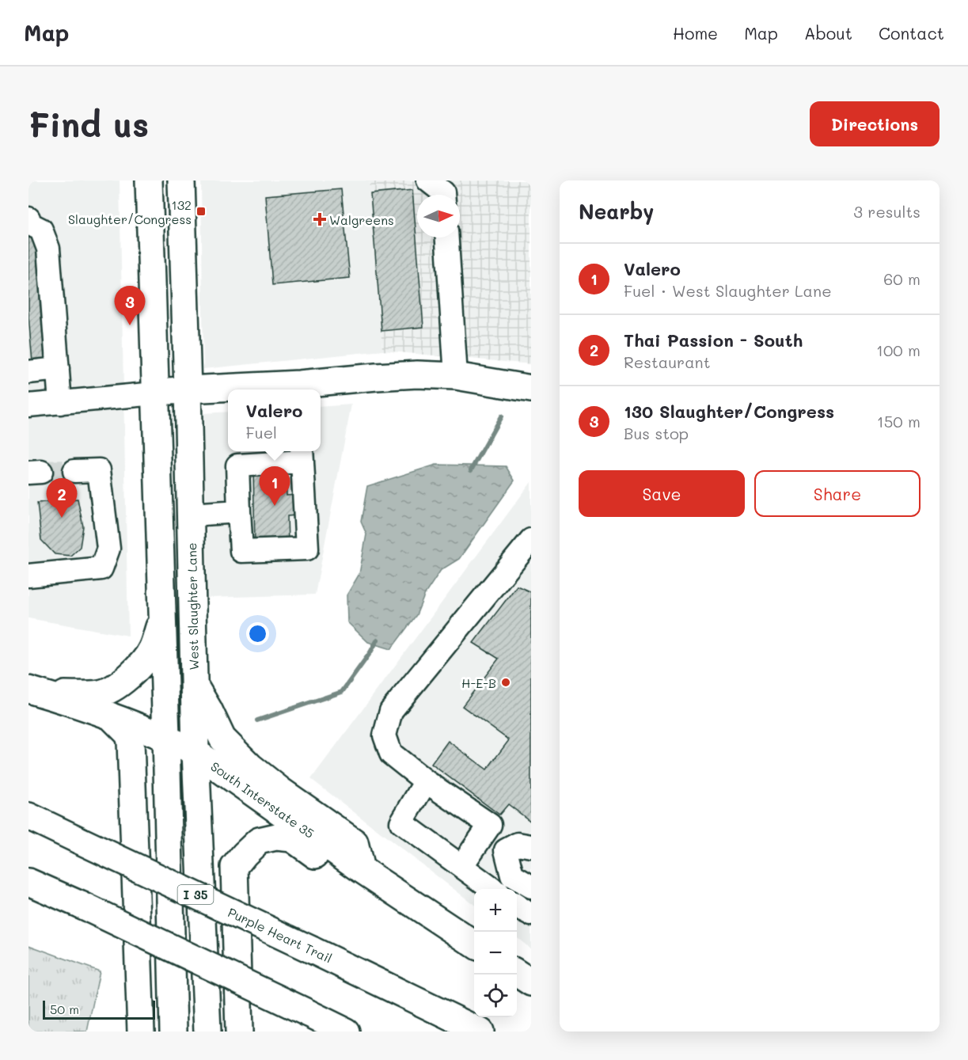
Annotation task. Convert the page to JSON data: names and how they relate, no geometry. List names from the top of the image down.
{
  "streets": {
    "main road": [
      "West Slaughter Lane",
      "South Interstate 35",
      "I 35",
      "Purple Heart Trail"
    ]
  },
  "crossings": [
    ["West Slaughter Lane", "South Interstate 35"]
  ],
  "places": {
    "transit": ["132 Slaughter/Congress"],
    "health": ["Walgreens"],
    "other": ["H-E-B"]
  },
  "scale_bar": "50 m",
  "north": "right",
  "page": {
    "header": "Map",
    "nav": [
      "Home",
      "Map",
      "About",
      "Contact"
    ],
    "buttons": [
      "Directions",
      ["Save", "Share"]
    ],
    "title": "Find us",
    "heading": ["Nearby", "3 results"],
    "list": [
      {
        "mark": "1",
        "name": "Valero",
        "note": "Fuel · West Slaughter Lane",
        "value": "60 m"
      },
      {
        "mark": "2",
        "name": "Thai Passion - South",
        "note": "Restaurant",
        "value": "100 m"
      },
      {
        "mark": "3",
        "name": "130 Slaughter/Congress",
        "note": "Bus stop",
        "value": "150 m"
      }
    ],
    "pins": ["3", "1", "2"],
    "popup": ["Valero", "Fuel"],
    "map_buttons": ["+", "−"],
    "scale": "50 m"
  }
}
